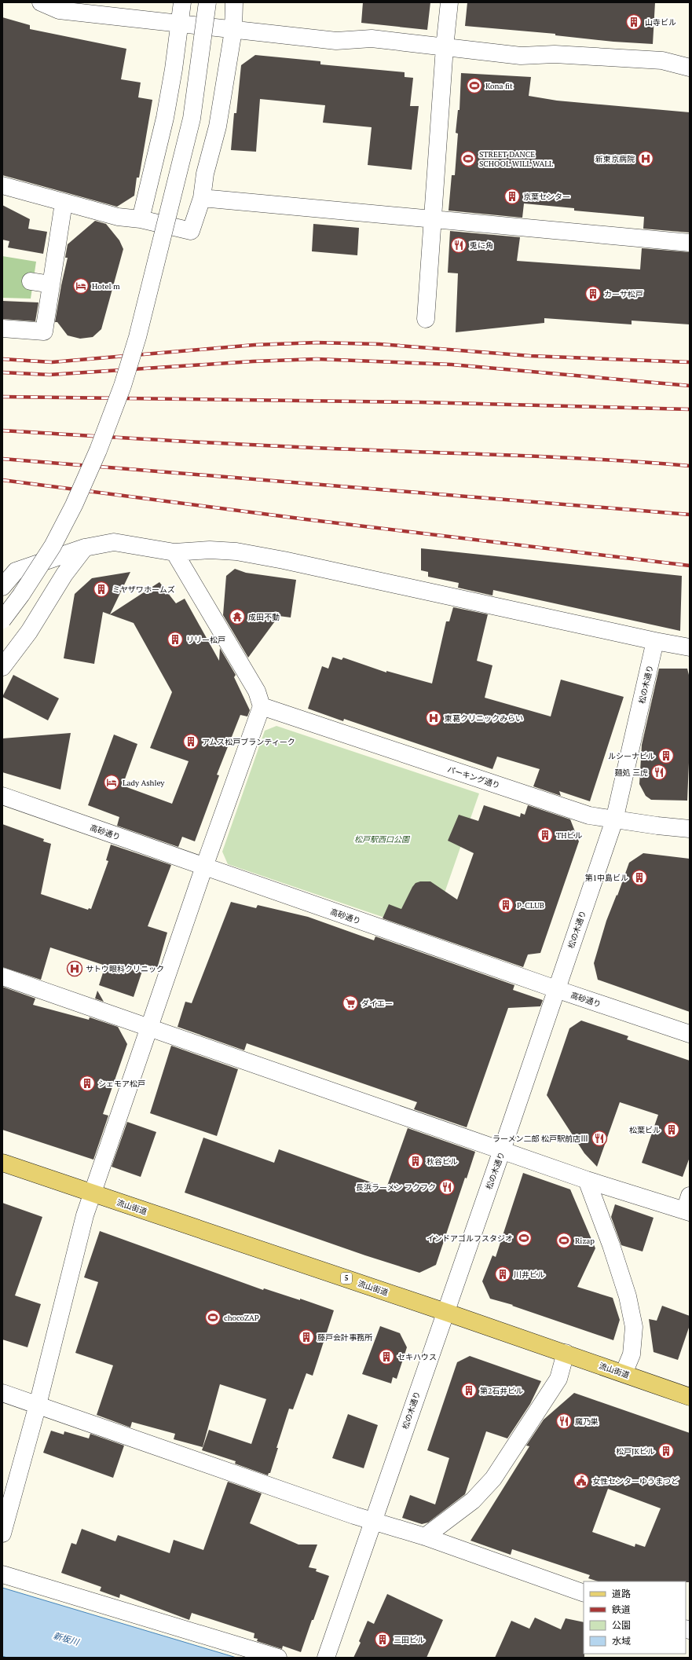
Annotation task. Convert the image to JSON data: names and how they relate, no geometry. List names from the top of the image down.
{
  "streets": {
    "main road": ["流山街道", "5"],
    "street": ["松の木通り", "パーキング通り", "高砂通り"]
  },
  "crossings": [
    ["松の木通り", "パーキング通り"],
    ["松の木通り", "高砂通り"],
    ["松の木通り", "流山街道"]
  ],
  "water": ["新坂川"],
  "parks": ["松戸駅西口公園"],
  "places": {
    "building": [
      "山寺ビル",
      "京葉センター",
      "カーサ松戸",
      "ミヤザワホームズ",
      "リリー松戸",
      "アムス松戸ブランティーク",
      "ルシーナビル",
      "THビル",
      "第1中島ビル",
      "P-CLUB",
      "シェモア松戸",
      "松葉ビル",
      "秋谷ビル",
      "川井ビル",
      "藤戸会計事務所",
      "セキハウス",
      "第2石井ビル",
      "松戸JKビル",
      "三田ビル"
    ],
    "sports": [
      "Kona fit",
      "STREET DANCE SCHOOL WILL WALL",
      "インドアゴルフスタジオ",
      "Rizap",
      "chocoZAP"
    ],
    "hospital": ["新東京病院", "東葛クリニックみらい", "サトウ眼科クリニック"],
    "restaurant": [
      "兎に角",
      "麺処 三虎",
      "ラーメン二郎 松戸駅前店Ⅲ",
      "長浜ラーメン フクフク",
      "魔乃巣"
    ],
    "hotel": ["Hotel m", "Lady Ashley"],
    "temple": ["成田不動"],
    "supermarket": ["ダイエー"],
    "public building": ["女性センターゆうまつど"]
  },
  "legend": [
    "道路",
    "鉄道",
    "公園",
    "水域"
  ]
}
